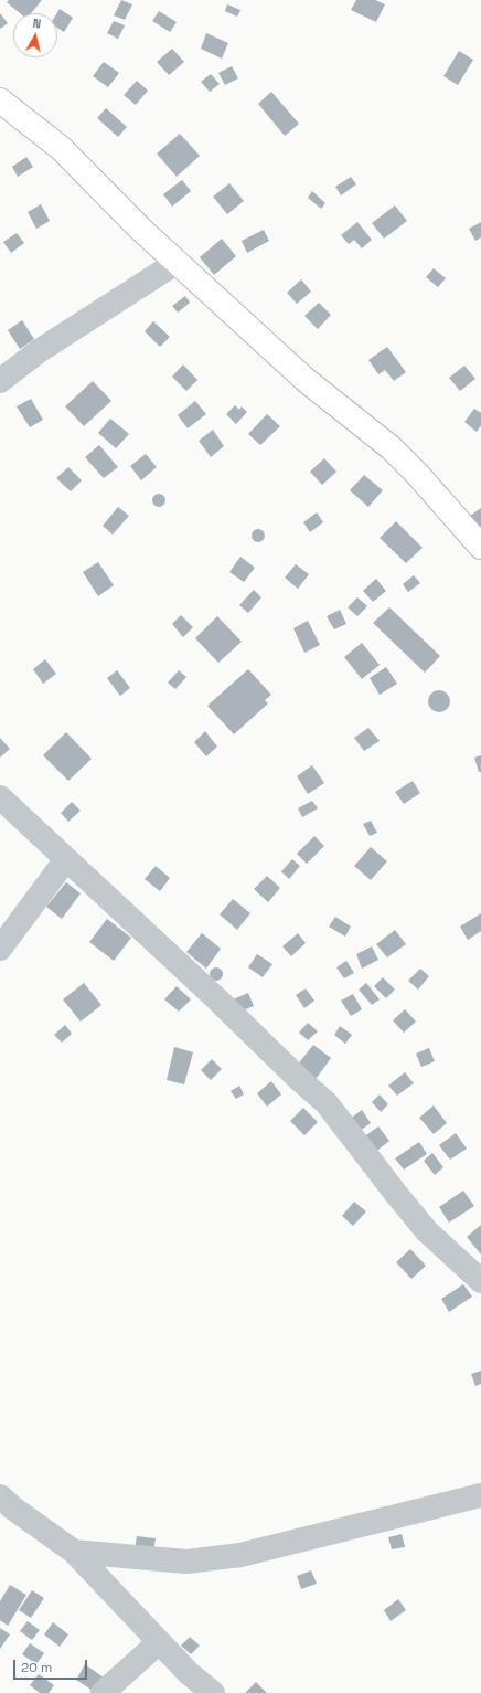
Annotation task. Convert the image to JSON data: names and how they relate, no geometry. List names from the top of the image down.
{
  "scale_bar": "20 m",
  "north": "top"
}
